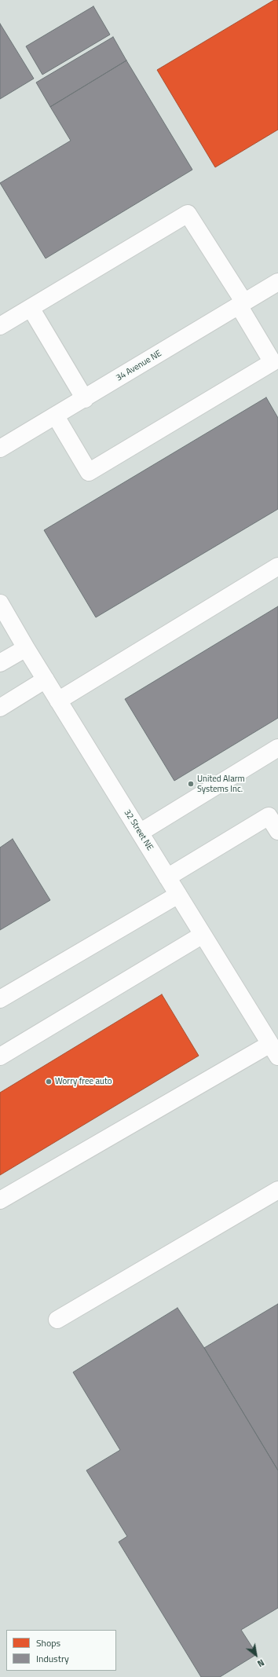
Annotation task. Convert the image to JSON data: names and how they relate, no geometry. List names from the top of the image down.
{
  "streets": {
    "street": ["34 Avenue NE", "32 Street NE"]
  },
  "places": ["United Alarm Systems Inc.", "Worry free auto"],
  "legend": ["Shops", "Industry"],
  "north": "bottom right"
}
